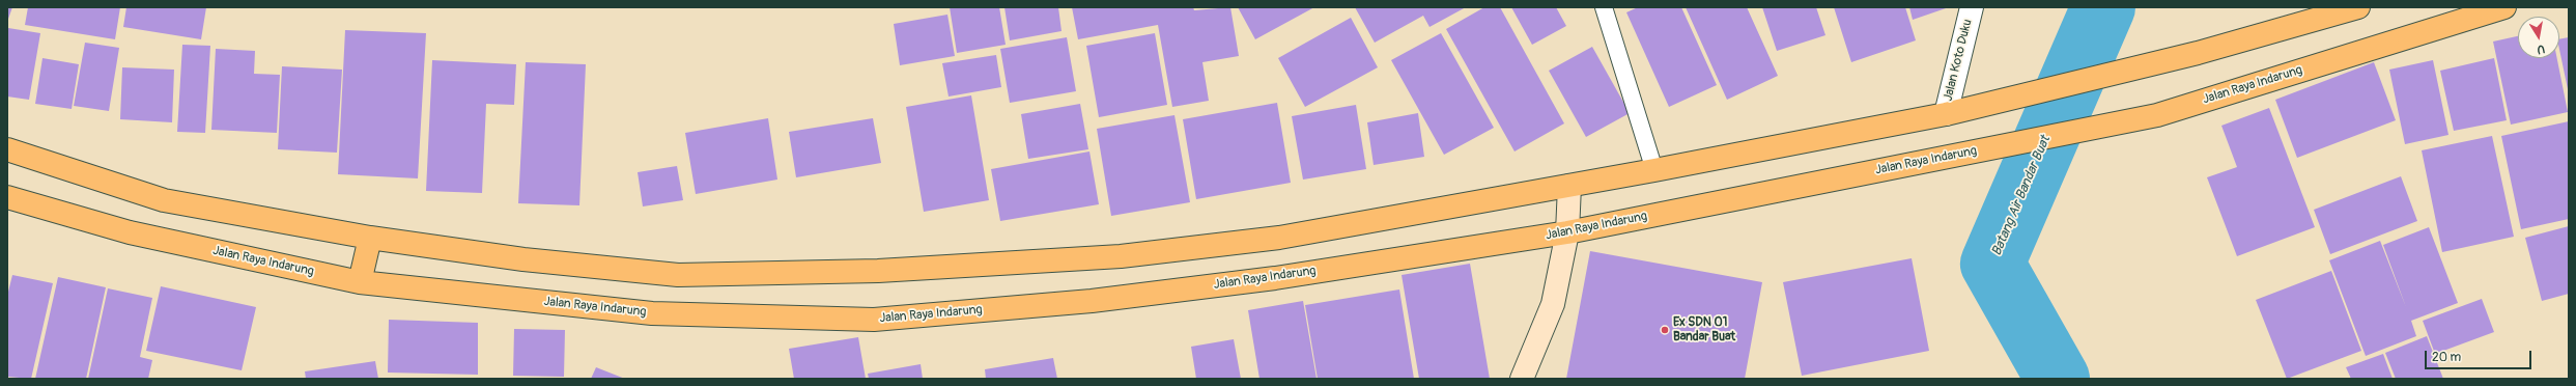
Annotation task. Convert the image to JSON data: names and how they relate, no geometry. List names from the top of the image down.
{
  "streets": {
    "highway": ["Jalan Raya Indarung"],
    "street": ["Jalan Koto Duku"]
  },
  "water": ["Batang Air Bandar Buat"],
  "places": ["Ex SDN 01 Bandar Buat"],
  "scale_bar": "20 m",
  "north": "bottom"
}
